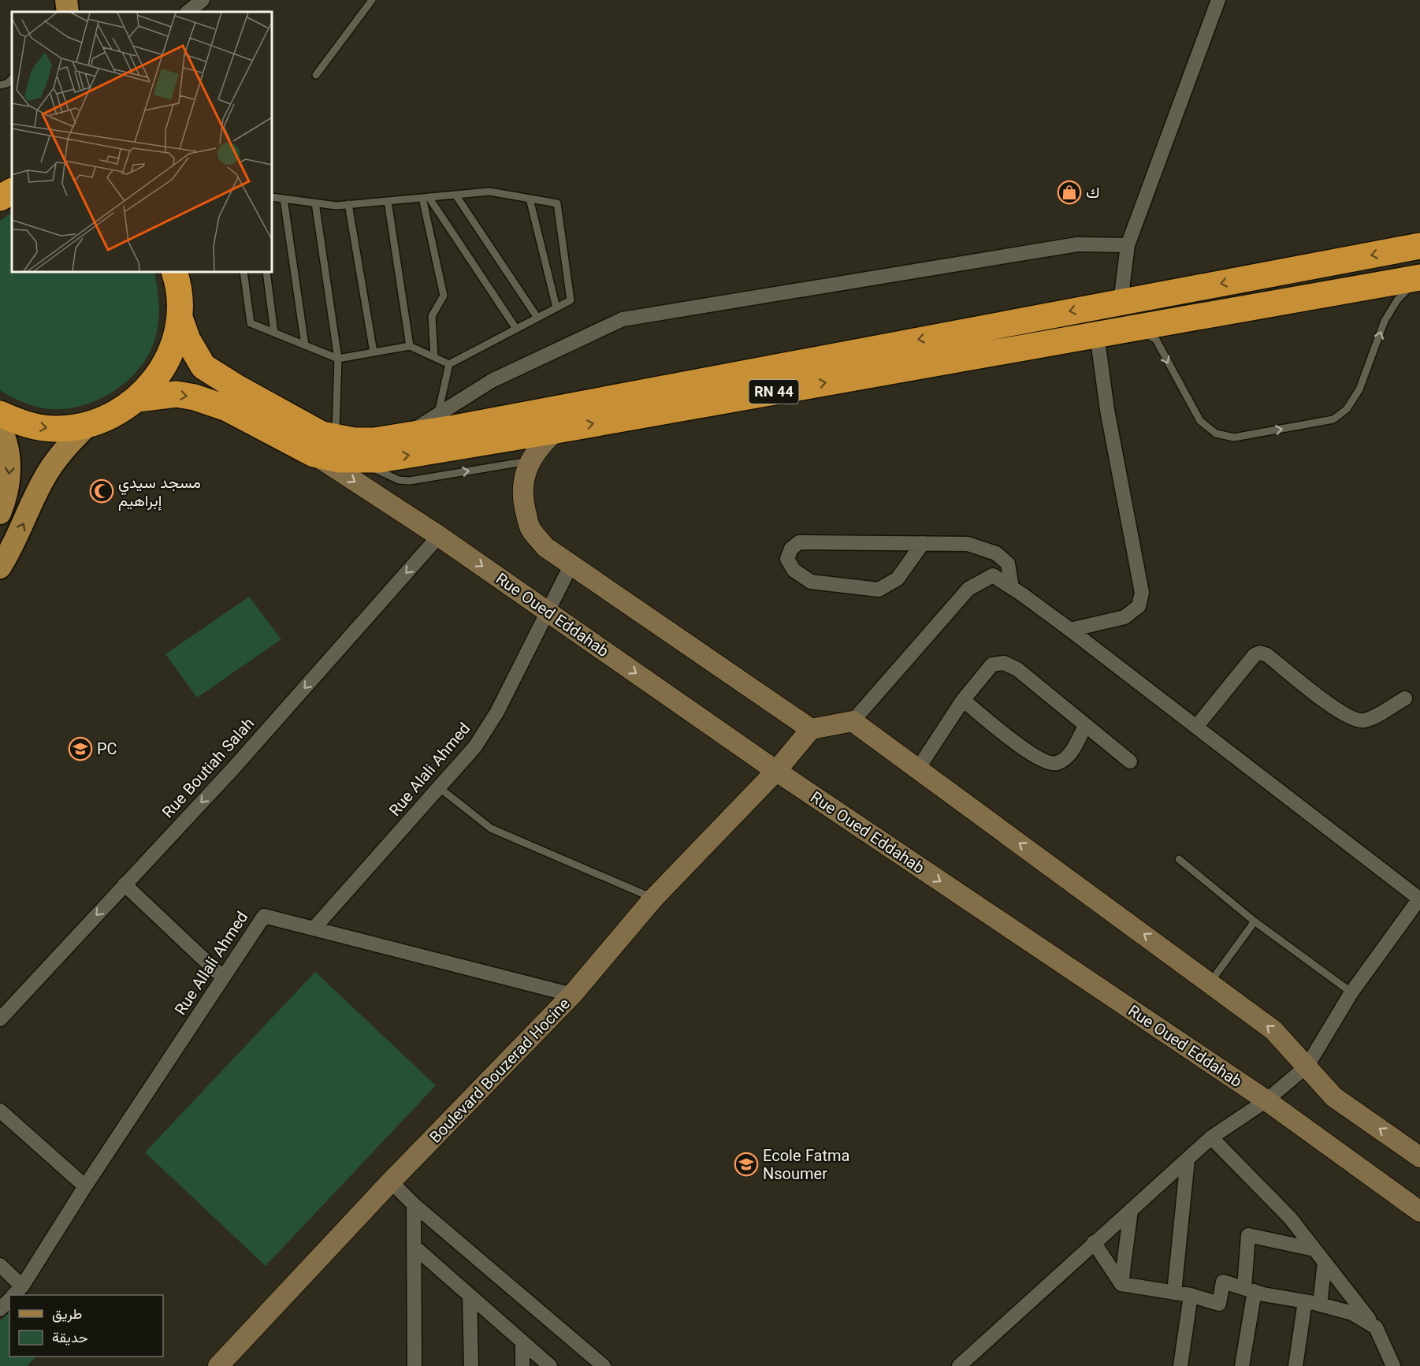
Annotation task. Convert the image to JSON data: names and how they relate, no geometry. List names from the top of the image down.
{
  "streets": {
    "highway": ["RN 44"],
    "main road": ["Rue Oued Eddahab", "Boulevard Bouzerad Hocine"],
    "street": ["Rue Boutiah Salah", "Rue Alali Ahmed", "Rue Allali Ahmed"]
  },
  "crossings": [
    ["RN 44", "Rue Oued Eddahab"],
    ["Rue Oued Eddahab", "Rue Boutiah Salah"],
    ["Rue Oued Eddahab", "Rue Alali Ahmed"],
    ["Rue Oued Eddahab", "Boulevard Bouzerad Hocine"],
    ["Rue Alali Ahmed", "Rue Allali Ahmed"],
    ["Rue Allali Ahmed", "Boulevard Bouzerad Hocine"]
  ],
  "one_way": ["Rue Boutiah Salah"],
  "places": {
    "shop": ["ك"],
    "mosque": ["مسجد سيدي إبراهيم"],
    "school or university": ["PC", "Ecole Fatma Nsoumer"]
  },
  "legend": ["طريق", "حديقة"]
}
